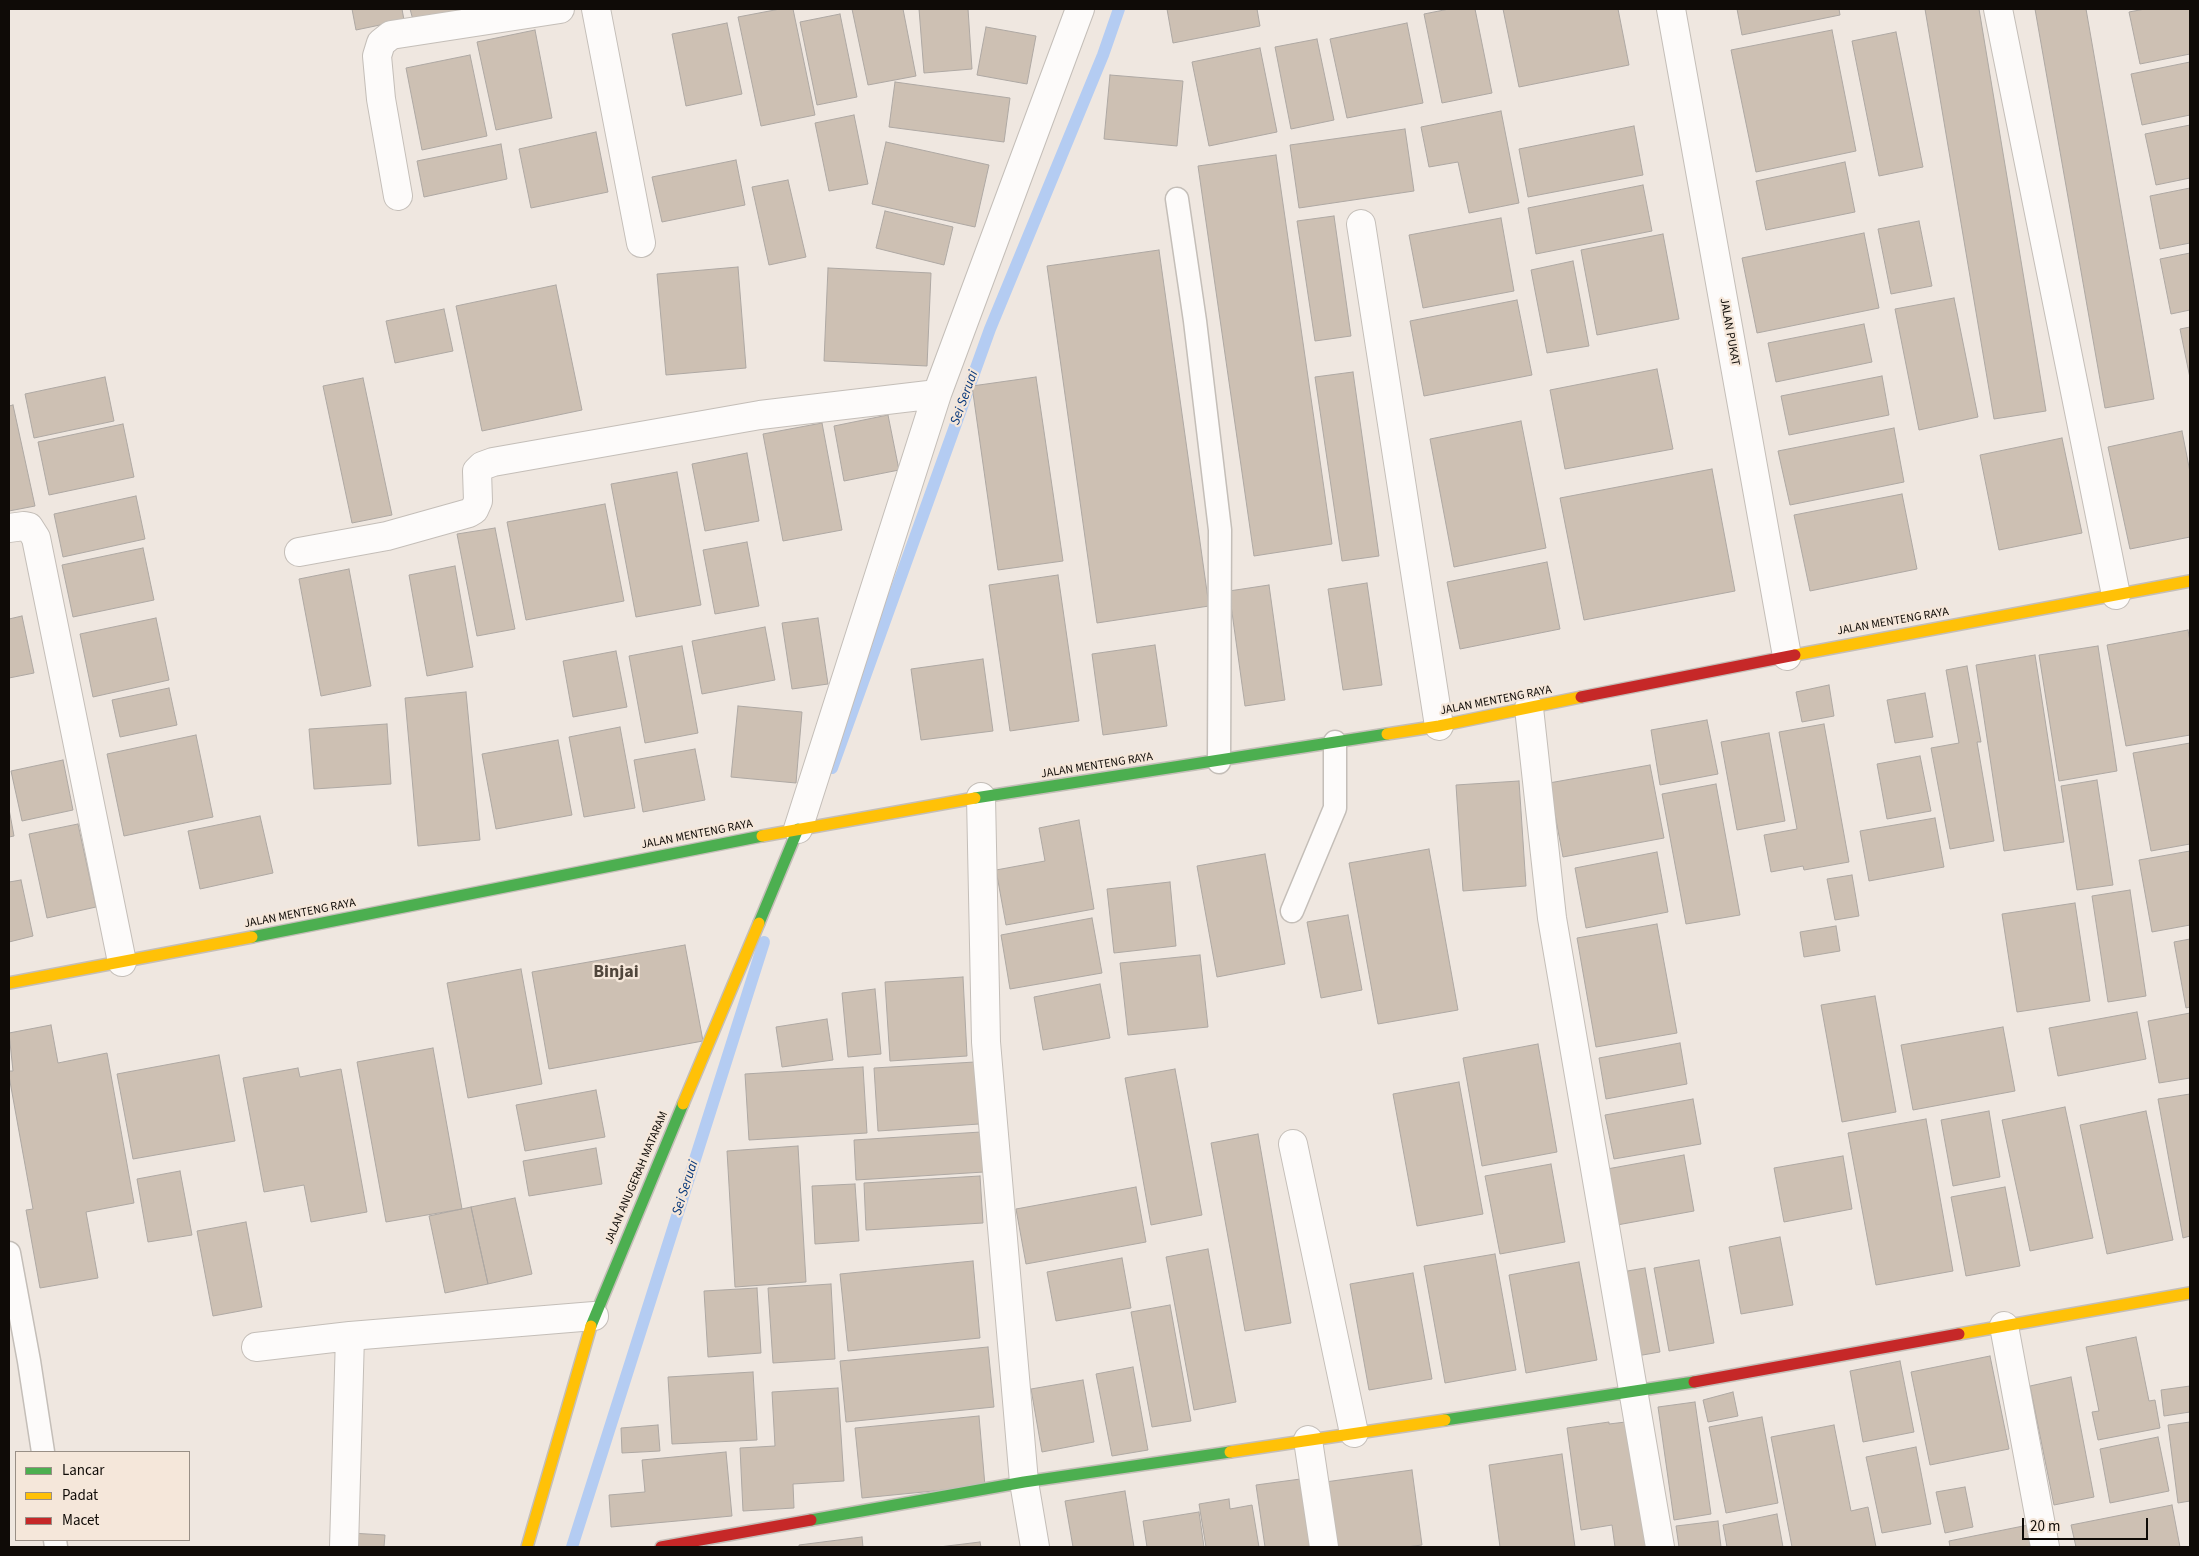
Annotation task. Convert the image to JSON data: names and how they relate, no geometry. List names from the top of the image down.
{
  "streets": {
    "street": ["JALAN PUKAT", "JALAN MENTENG RAYA", "JALAN ANUGERAH MATARAM"]
  },
  "crossings": [
    ["JALAN PUKAT", "JALAN MENTENG RAYA"],
    ["JALAN MENTENG RAYA", "JALAN ANUGERAH MATARAM"]
  ],
  "districts": ["Binjai"],
  "water": ["Sei Seruai"],
  "legend": ["Lancar", "Padat", "Macet"],
  "scale_bar": "20 m"
}
